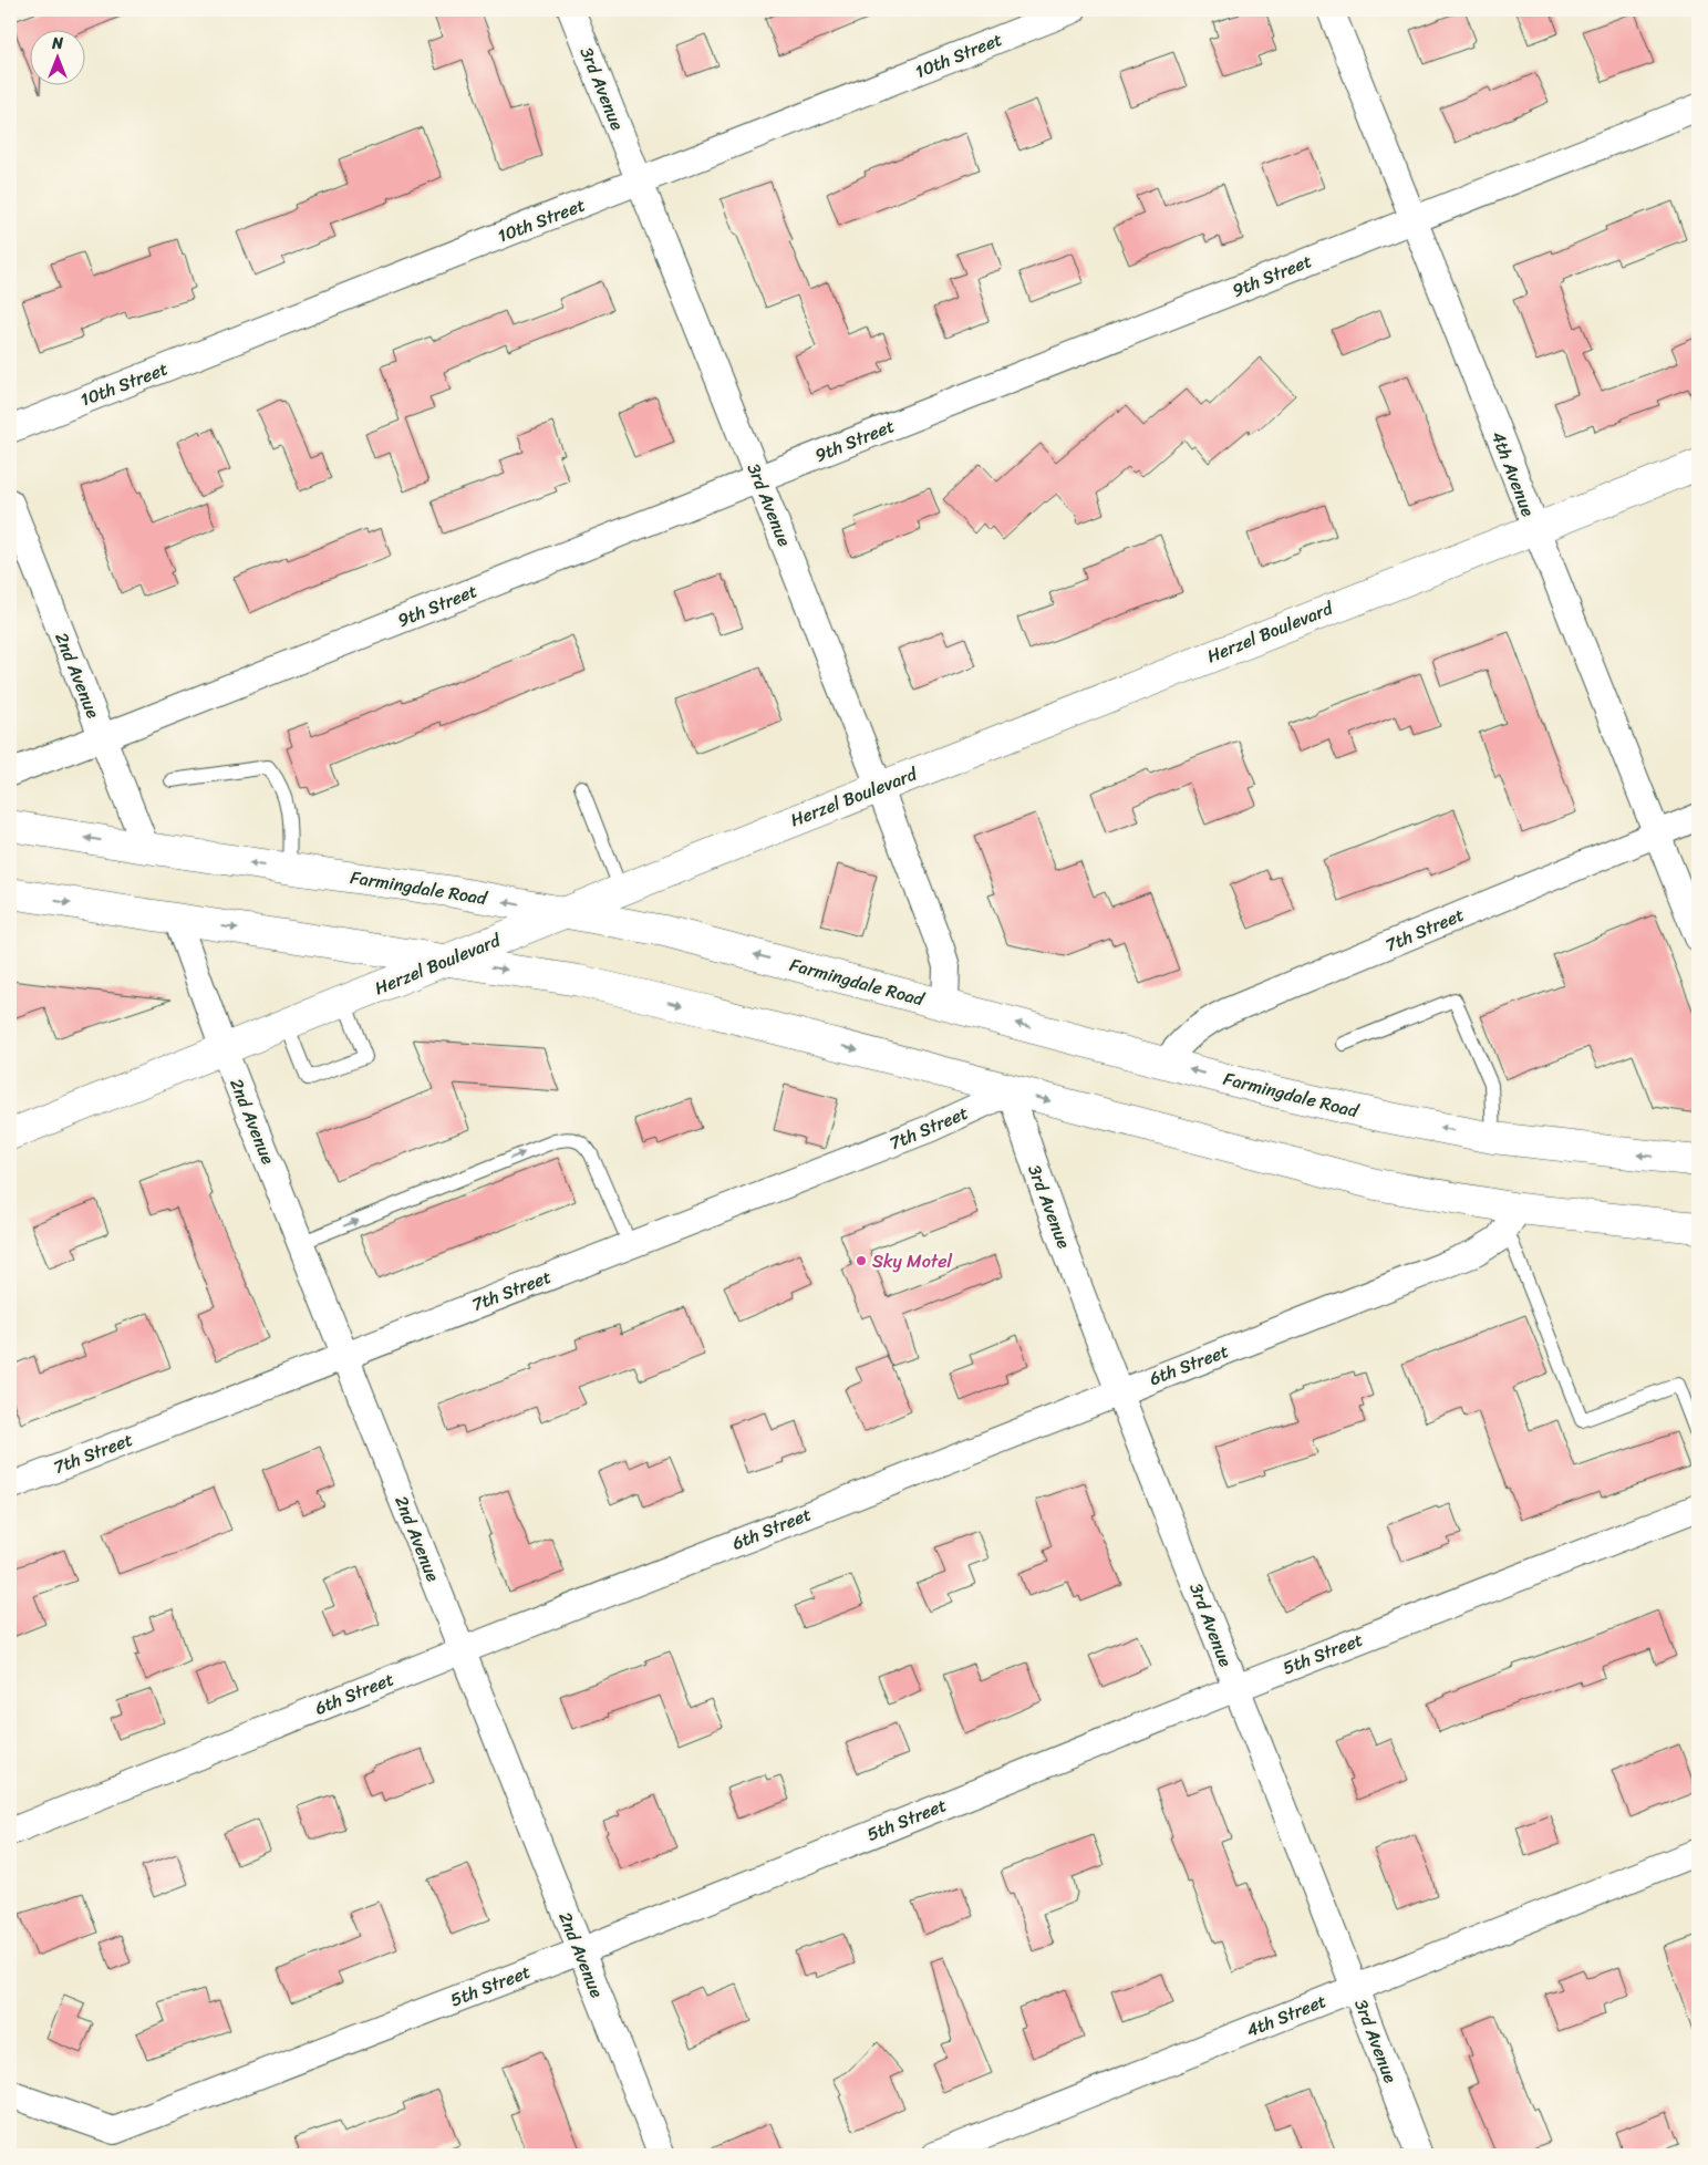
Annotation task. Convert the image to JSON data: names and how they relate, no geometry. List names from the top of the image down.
{
  "streets": {
    "main road": ["Herzel Boulevard", "Farmingdale Road"],
    "street": [
      "10th Street",
      "3rd Avenue",
      "9th Street",
      "4th Avenue",
      "2nd Avenue",
      "7th Street",
      "6th Street",
      "5th Street",
      "4th Street"
    ]
  },
  "crossings": [
    ["10th Street", "3rd Avenue"],
    ["3rd Avenue", "9th Street"],
    ["3rd Avenue", "Herzel Boulevard"],
    ["3rd Avenue", "Farmingdale Road"],
    ["3rd Avenue", "7th Street"],
    ["3rd Avenue", "6th Street"],
    ["3rd Avenue", "5th Street"],
    ["3rd Avenue", "4th Street"],
    ["9th Street", "4th Avenue"],
    ["9th Street", "2nd Avenue"],
    ["4th Avenue", "Herzel Boulevard"],
    ["4th Avenue", "7th Street"],
    ["Herzel Boulevard", "2nd Avenue"],
    ["Herzel Boulevard", "Farmingdale Road"],
    ["2nd Avenue", "Farmingdale Road"],
    ["2nd Avenue", "7th Street"],
    ["2nd Avenue", "6th Street"],
    ["2nd Avenue", "5th Street"],
    ["Farmingdale Road", "7th Street"]
  ],
  "places": ["Sky Motel"],
  "north": "top"
}
